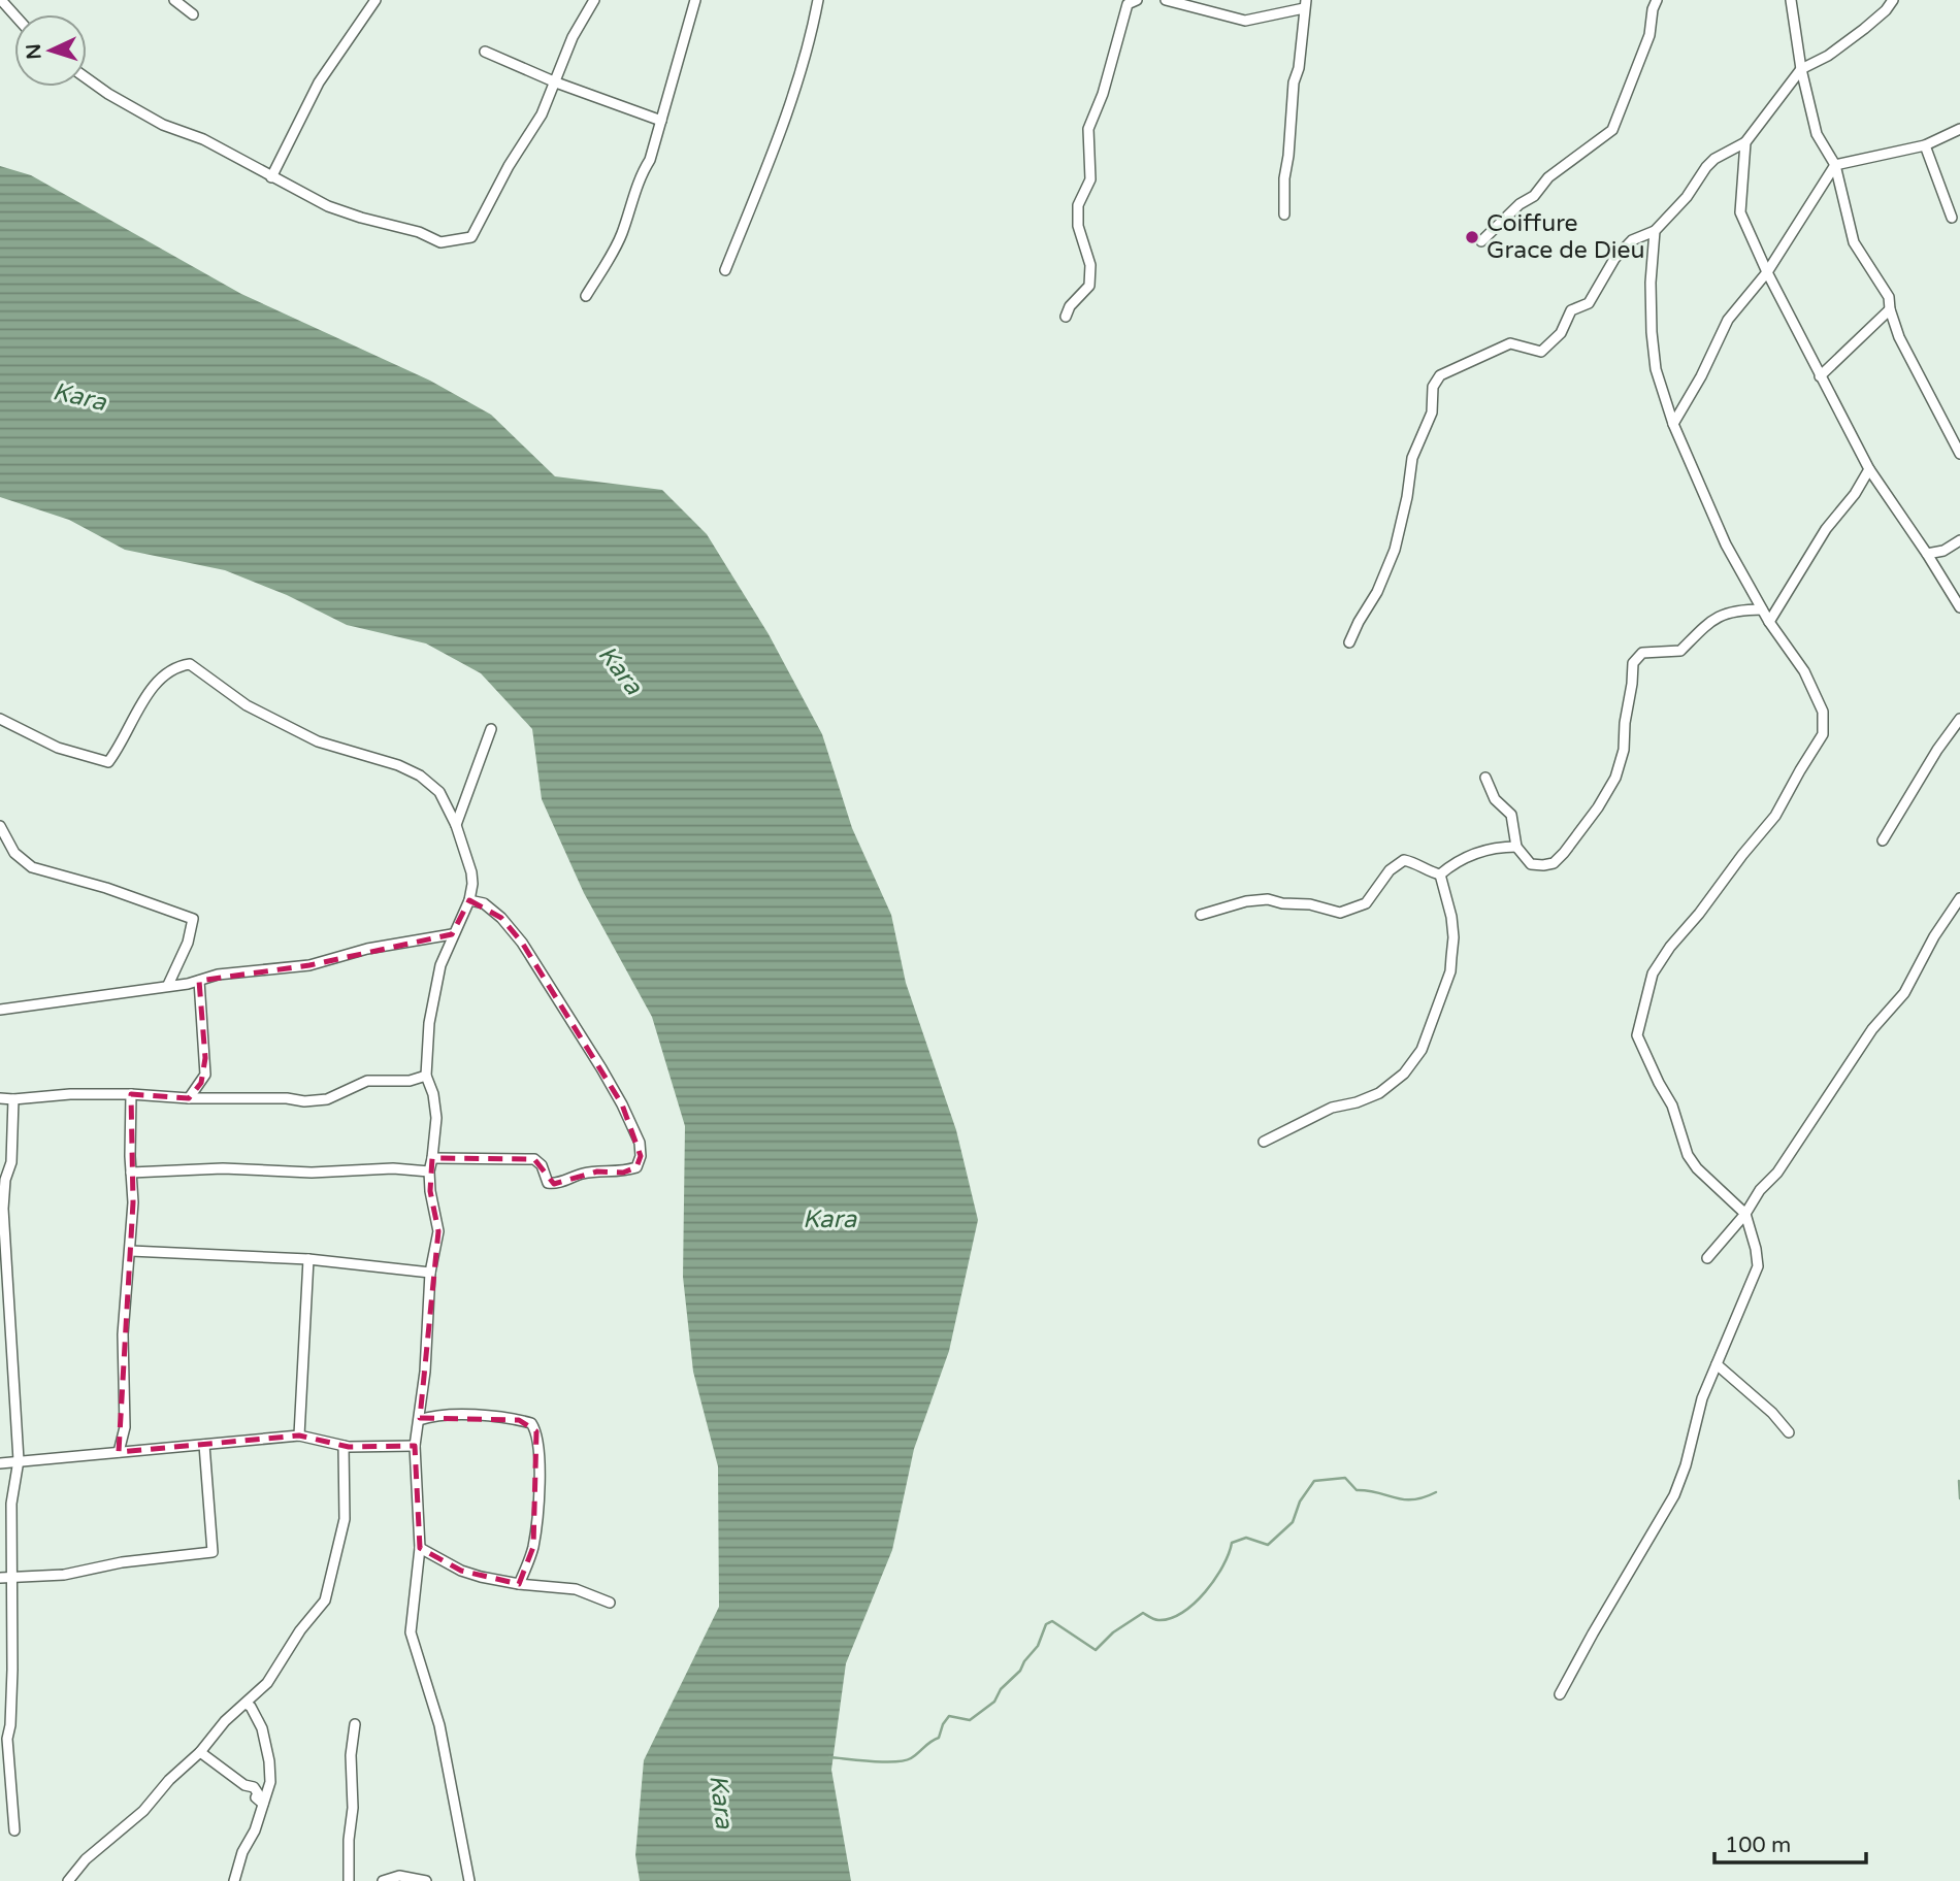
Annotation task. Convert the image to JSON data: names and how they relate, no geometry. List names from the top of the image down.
{
  "water": ["Kara"],
  "places": ["Coiffure Grace de Dieu"],
  "scale_bar": "100 m",
  "north": "left"
}
